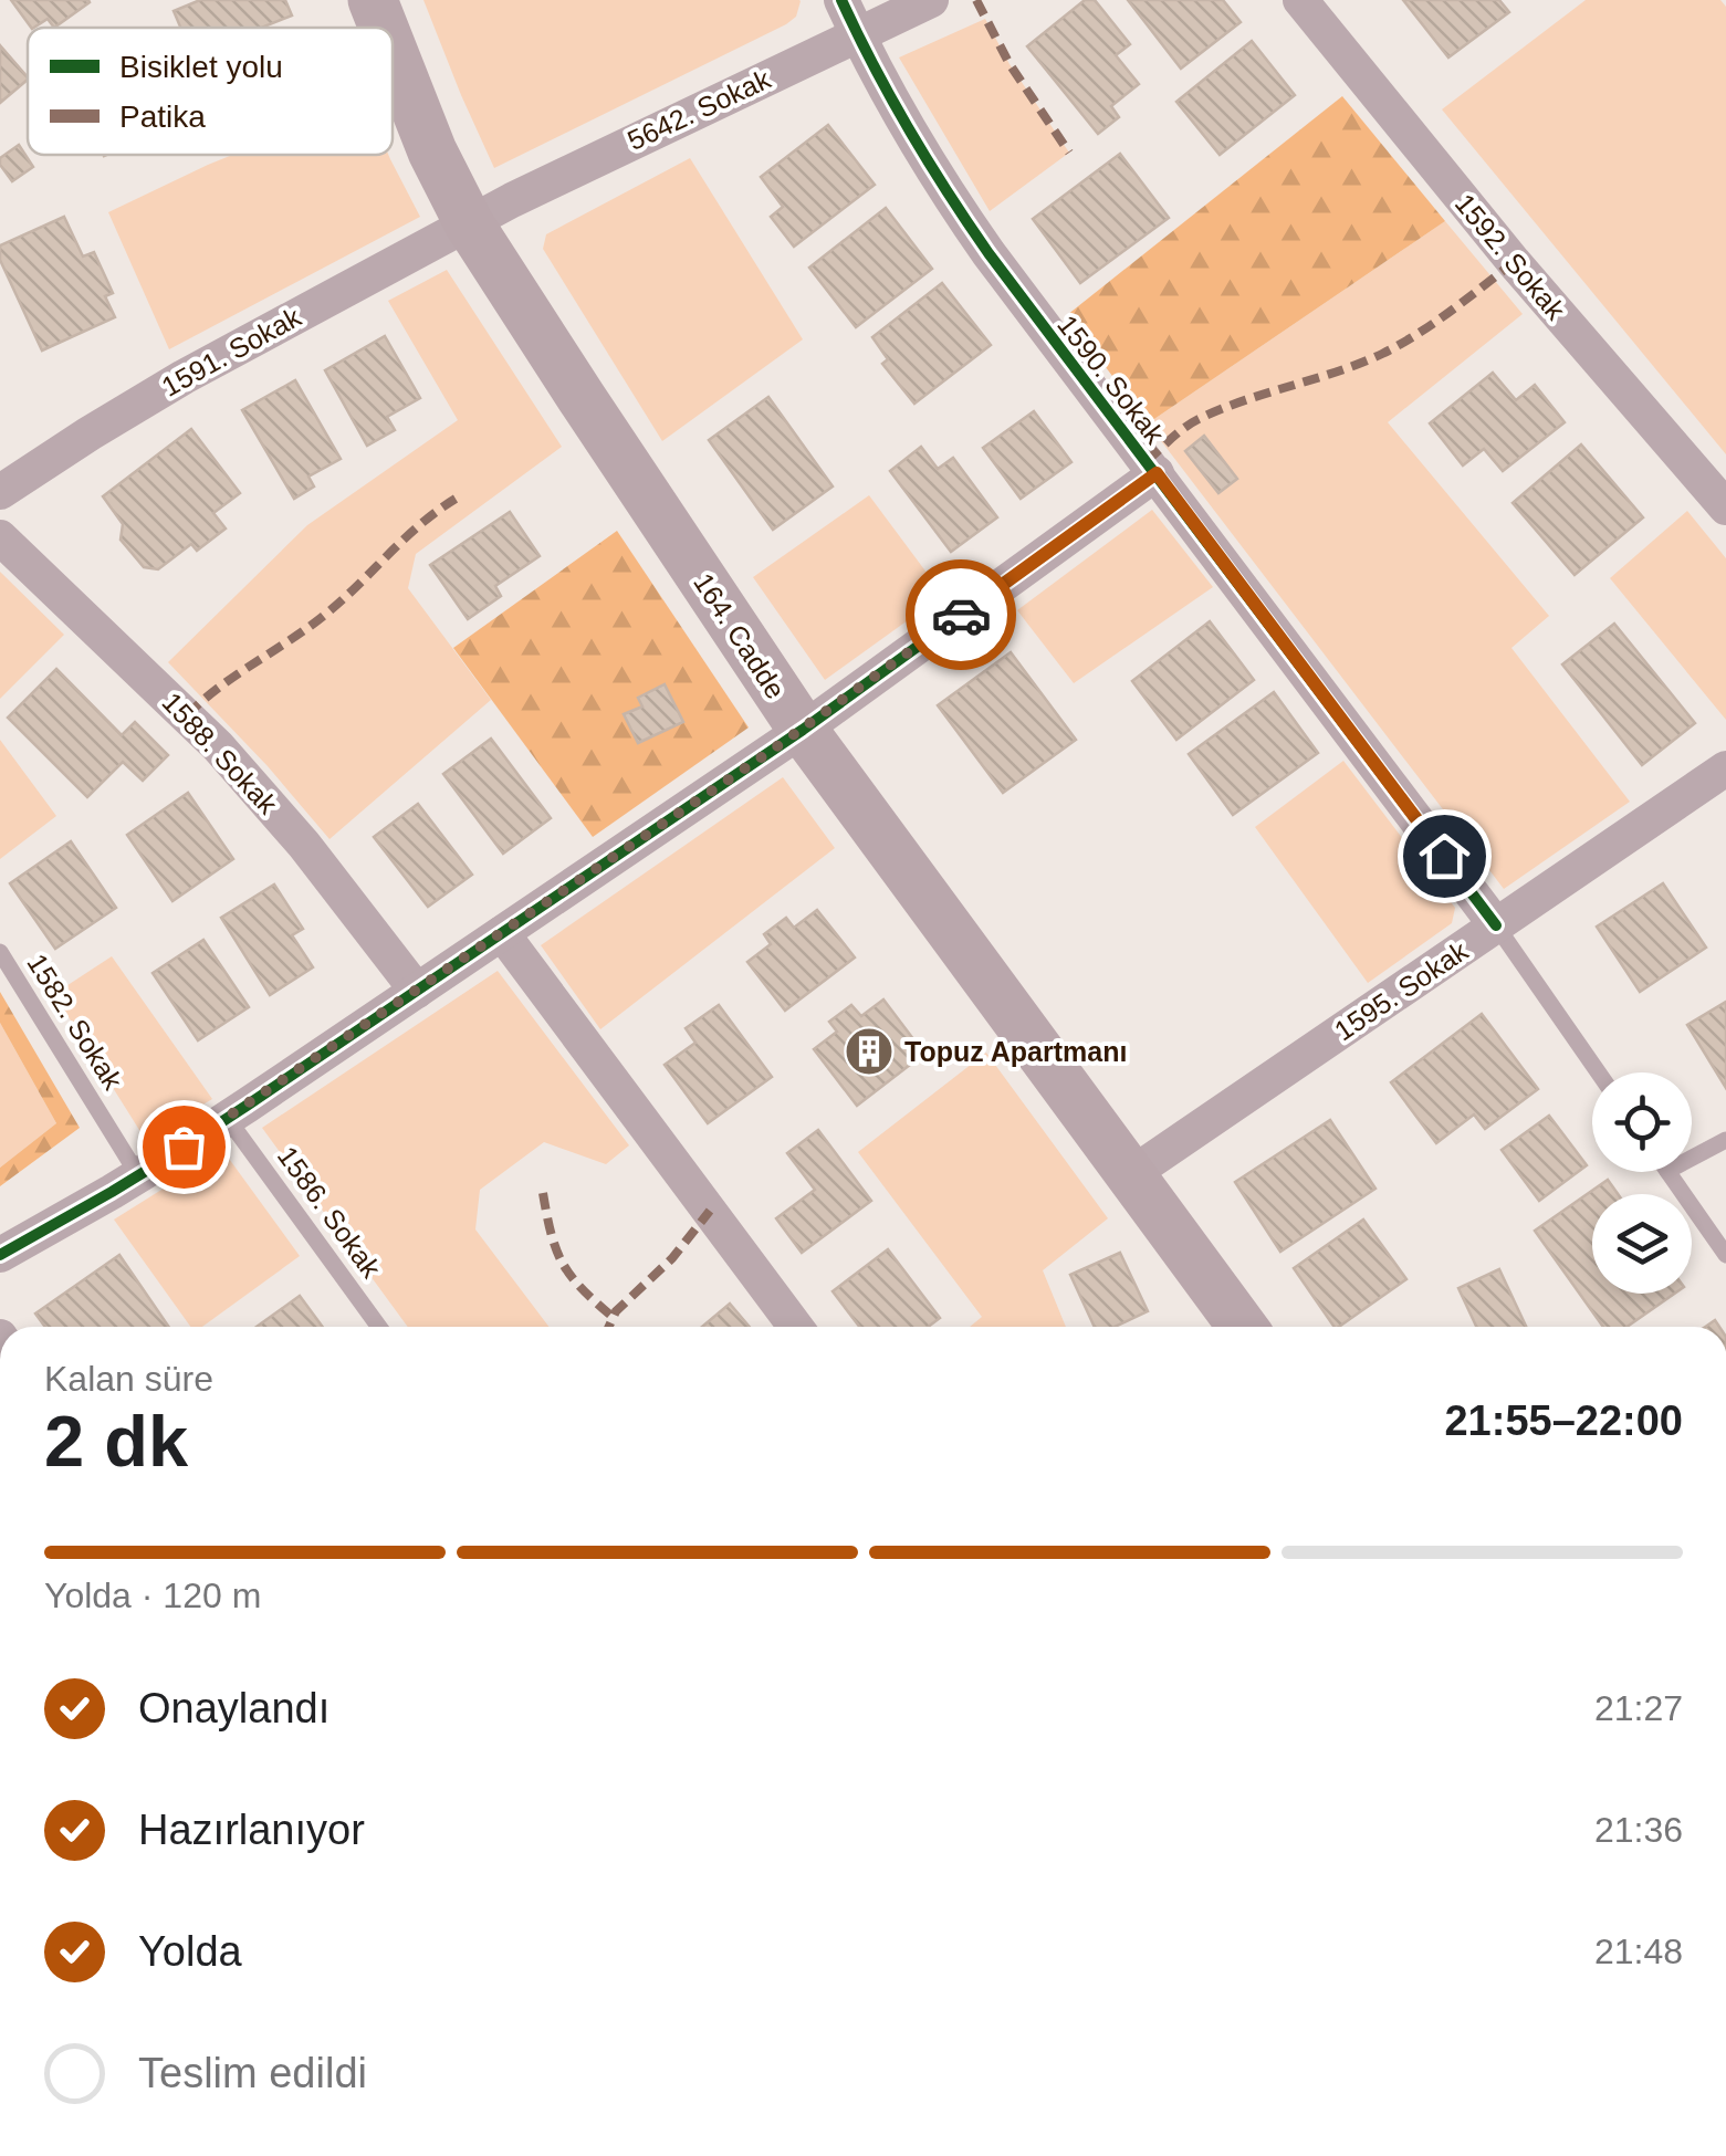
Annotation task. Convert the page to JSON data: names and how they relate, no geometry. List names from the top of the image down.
{
  "streets": {
    "main road": ["164. Cadde"],
    "street": [
      "5642. Sokak",
      "1592. Sokak",
      "1591. Sokak",
      "1590. Sokak",
      "1588. Sokak",
      "1595. Sokak"
    ],
    "lane": ["1582. Sokak", "1586. Sokak"]
  },
  "crossings": [
    ["5642. Sokak", "1591. Sokak"],
    ["5642. Sokak", "1590. Sokak"],
    ["5642. Sokak", "164. Cadde"],
    ["1591. Sokak", "164. Cadde"],
    ["1590. Sokak", "1595. Sokak"],
    ["164. Cadde", "1595. Sokak"]
  ],
  "places": {
    "building": ["Topuz Apartmanı"]
  },
  "legend": ["Bisiklet yolu", "Patika"],
  "page": {
    "heading": ["2 dk", "Kalan süre", "21:55–22:00"],
    "bar": "Yolda · 120 m",
    "list": [
      ["Onaylandı", "21:27"],
      ["Hazırlanıyor", "21:36"],
      ["Yolda", "21:48"],
      "Teslim edildi"
    ]
  }
}
